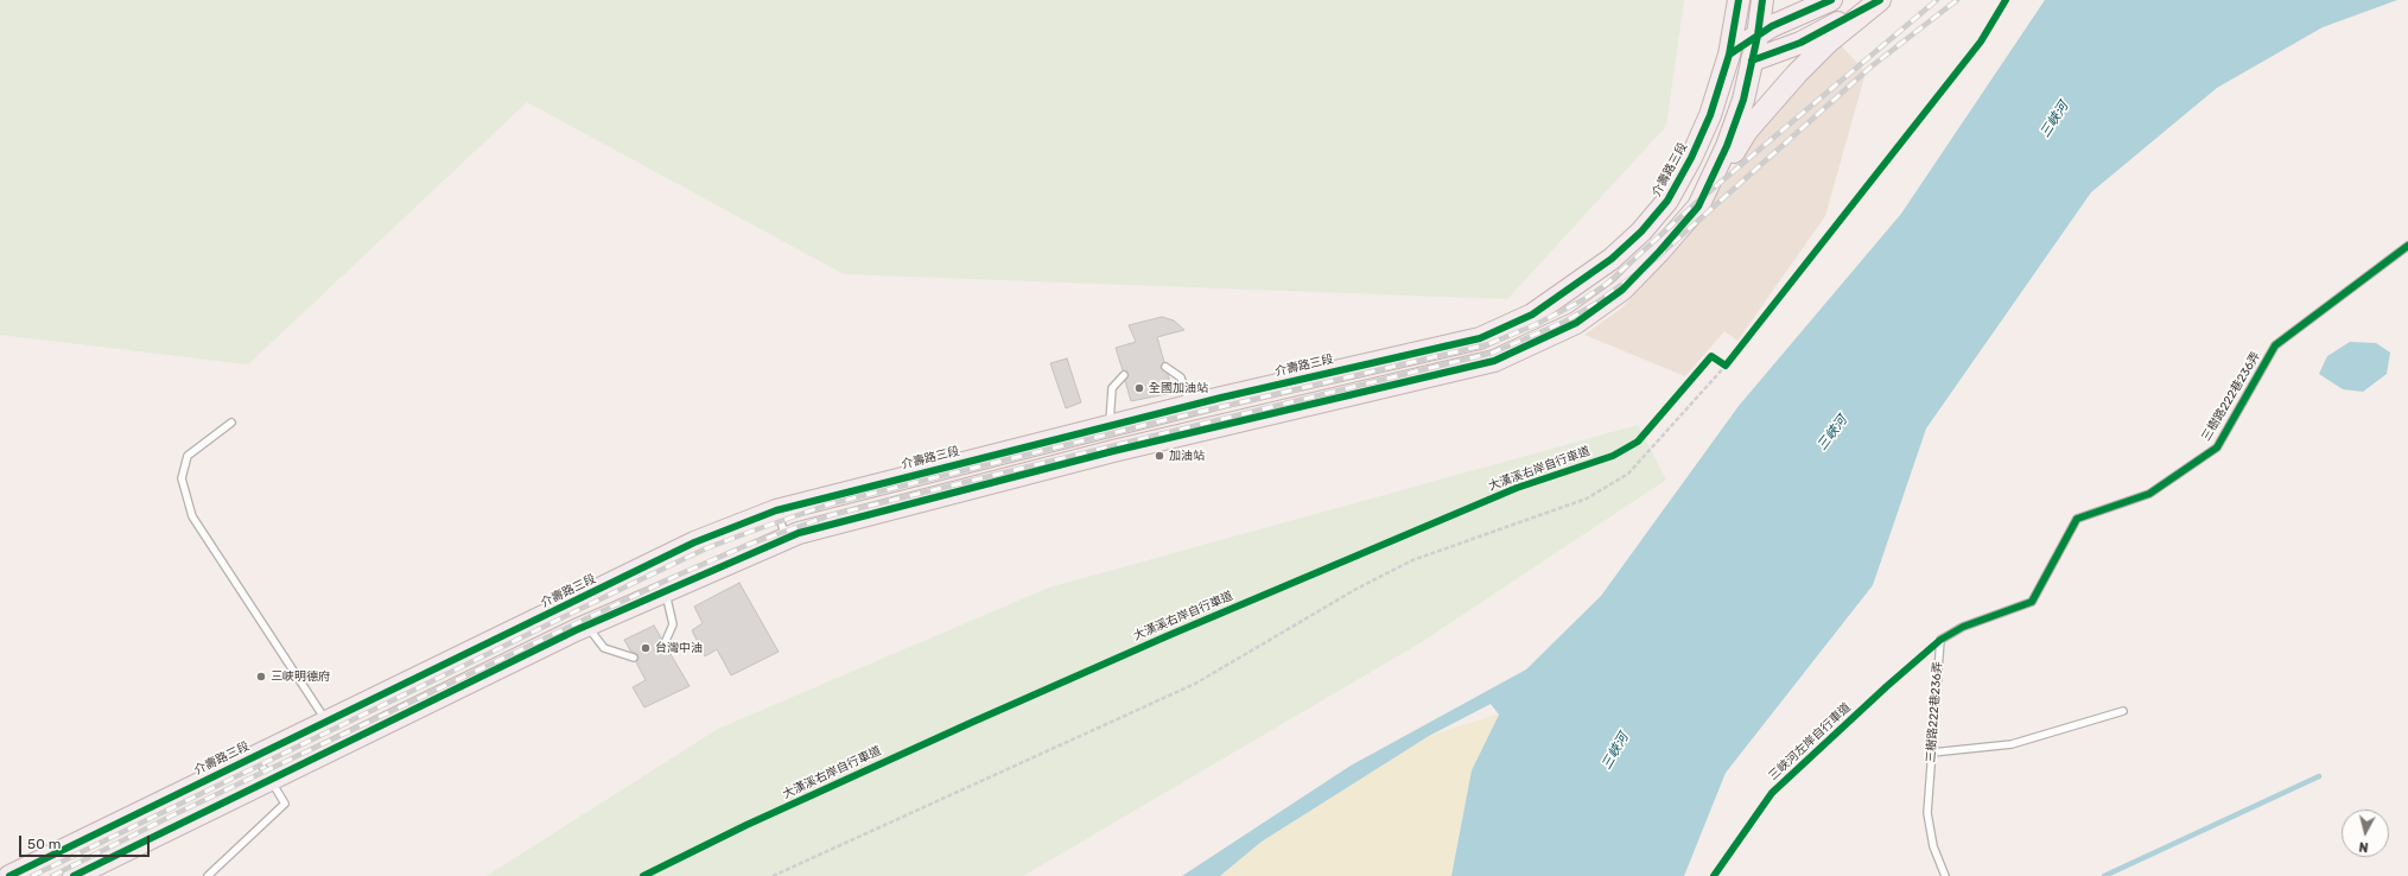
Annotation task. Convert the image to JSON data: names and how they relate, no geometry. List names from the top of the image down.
{
  "streets": {
    "main road": ["介壽路三段"],
    "lane": ["三樹路222巷236弄"],
    "cycle path": ["大漢溪右岸自行車道", "三峽河左岸自行車道"]
  },
  "water": ["三峽河"],
  "places": [
    "全國加油站",
    "加油站",
    "台灣中油",
    "三峽明德府"
  ],
  "scale_bar": "50 m",
  "north": "bottom"
}
